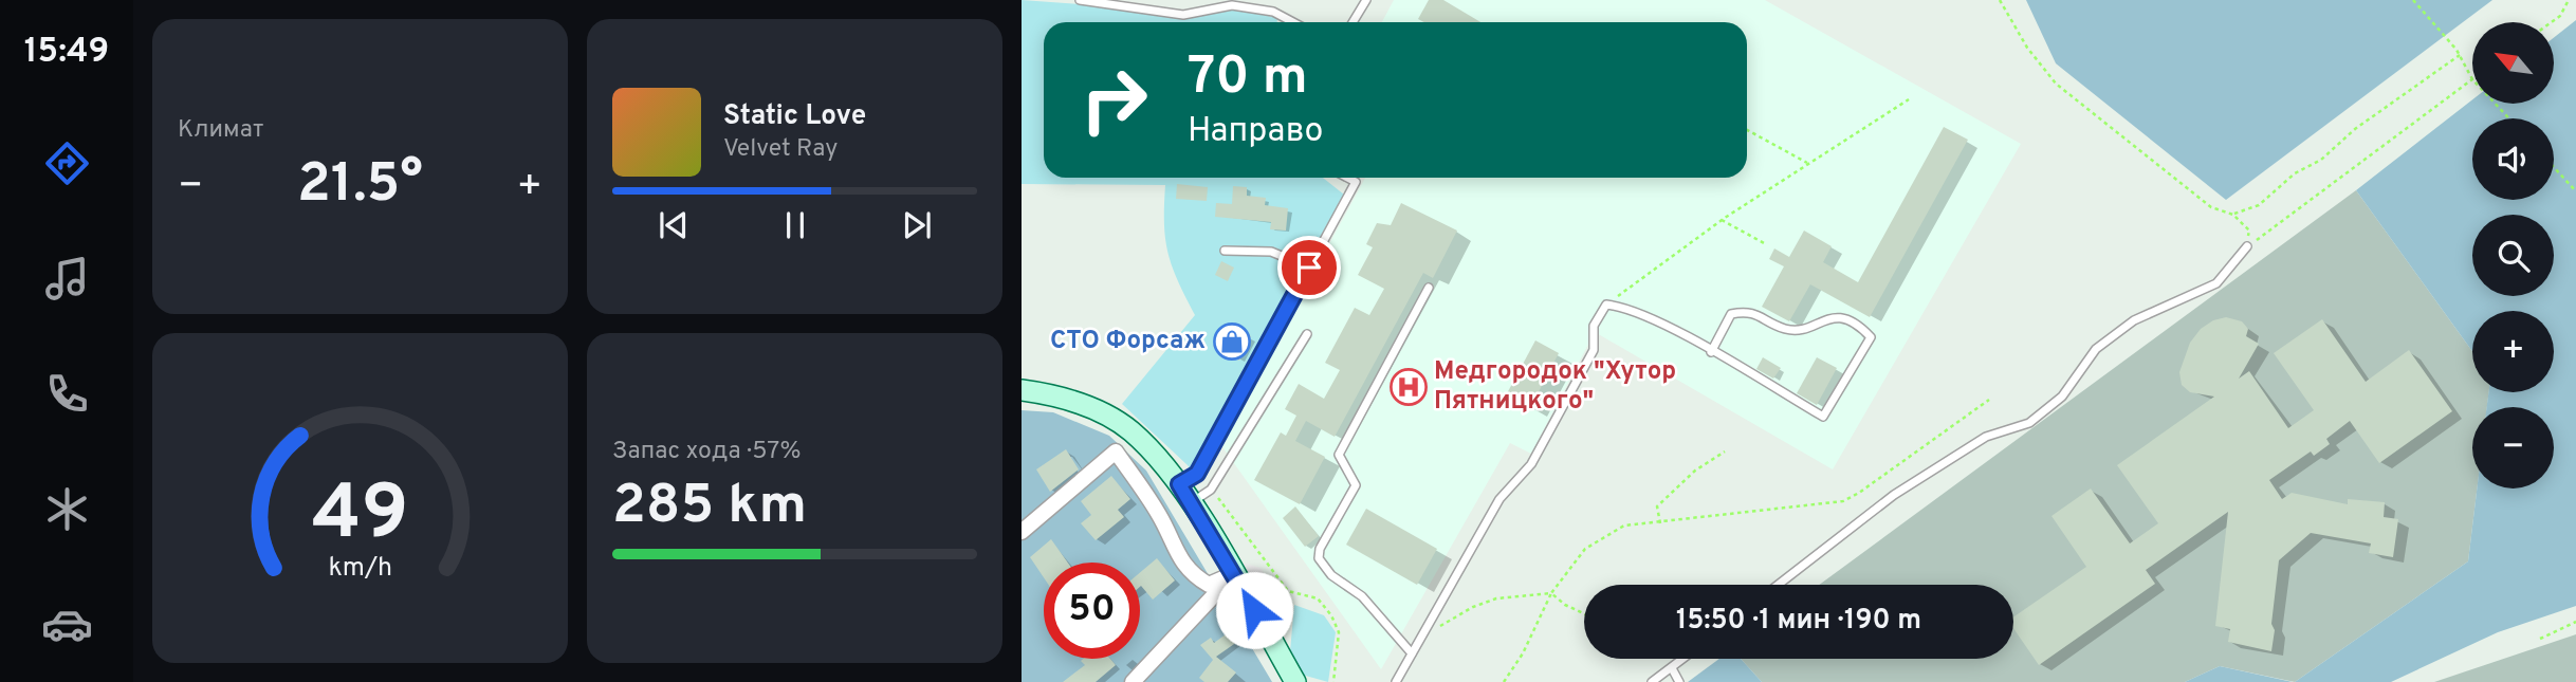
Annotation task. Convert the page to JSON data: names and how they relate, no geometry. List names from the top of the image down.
{
  "places": {
    "shop": ["СТО Форсаж"],
    "hospital": ["Медгородок \"Хутор Пятницкого\""]
  },
  "north": "top left",
  "page": {
    "tabs": "15:49",
    "tile": [
      "Климат",
      ["Запас хода · 57%", "285 km"]
    ],
    "map_buttons": ["+", "−"],
    "turn": ["70 m", "Направо"],
    "song": ["Static Love", "Velvet Ray"],
    "heat": ["−", "21.5°", "+"],
    "limit": "50",
    "trip": "15:50 · 1 мин · 190 m",
    "gauge": ["49", "km/h"]
  }
}
